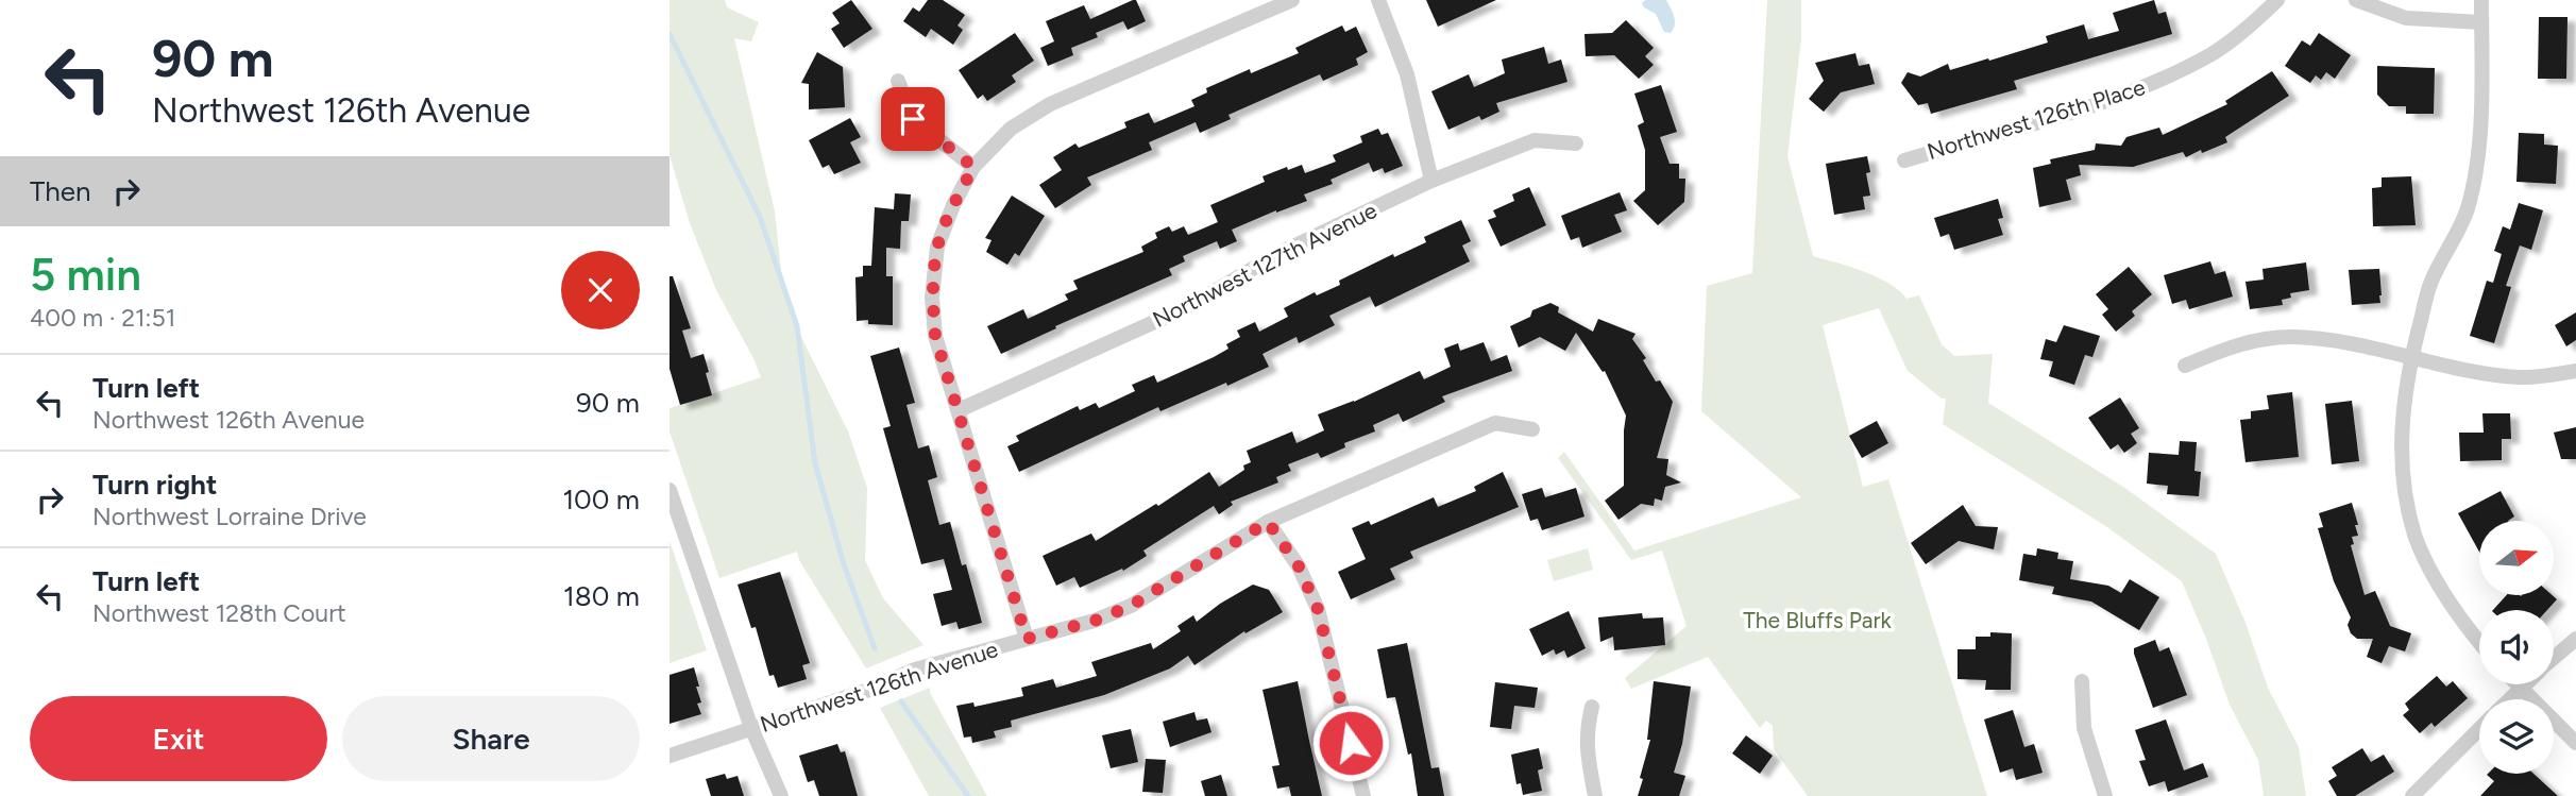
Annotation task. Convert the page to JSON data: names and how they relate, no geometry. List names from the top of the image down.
{
  "streets": {
    "street": ["Northwest 126th Place", "Northwest 127th Avenue", "Northwest 126th Avenue"]
  },
  "parks": ["The Bluffs Park"],
  "north": "right",
  "page": {
    "turn": ["90 m", "Northwest 126th Avenue"],
    "then": "Then",
    "heading": ["5 min", "400 m · 21:51"],
    "list": [
      {
        "name": "Turn left",
        "note": "Northwest 126th Avenue",
        "value": "90 m"
      },
      {
        "name": "Turn right",
        "note": "Northwest Lorraine Drive",
        "value": "100 m"
      },
      {
        "name": "Turn left",
        "note": "Northwest 128th Court",
        "value": "180 m"
      }
    ],
    "buttons": ["Exit", "Share"]
  }
}
